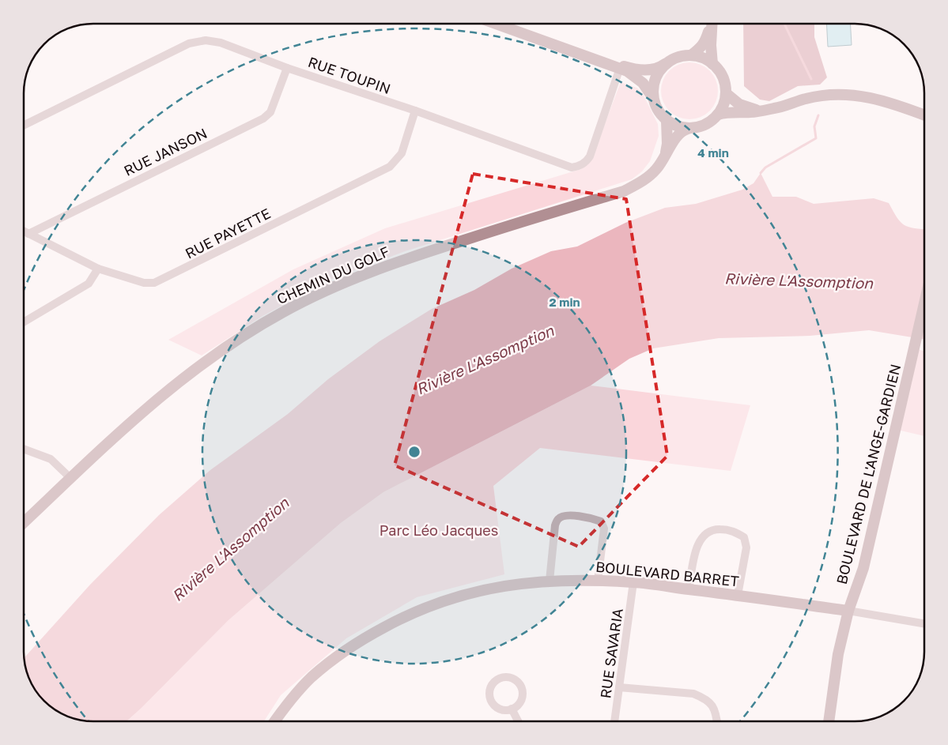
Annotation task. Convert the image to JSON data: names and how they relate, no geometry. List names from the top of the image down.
{
  "streets": {
    "street": [
      "RUE TOUPIN",
      "RUE JANSON",
      "RUE PAYETTE",
      "CHEMIN DU GOLF",
      "BOULEVARD DE L'ANGE-GARDIEN",
      "BOULEVARD BARRET",
      "RUE SAVARIA"
    ]
  },
  "crossings": [
    ["RUE TOUPIN", "RUE JANSON"],
    ["RUE TOUPIN", "RUE PAYETTE"],
    ["RUE JANSON", "RUE PAYETTE"],
    ["BOULEVARD DE L'ANGE-GARDIEN", "BOULEVARD BARRET"],
    ["BOULEVARD BARRET", "RUE SAVARIA"]
  ],
  "water": ["Rivière L'Assomption"],
  "parks": ["Parc Léo Jacques"],
  "rings": ["4 min", "2 min"]
}
